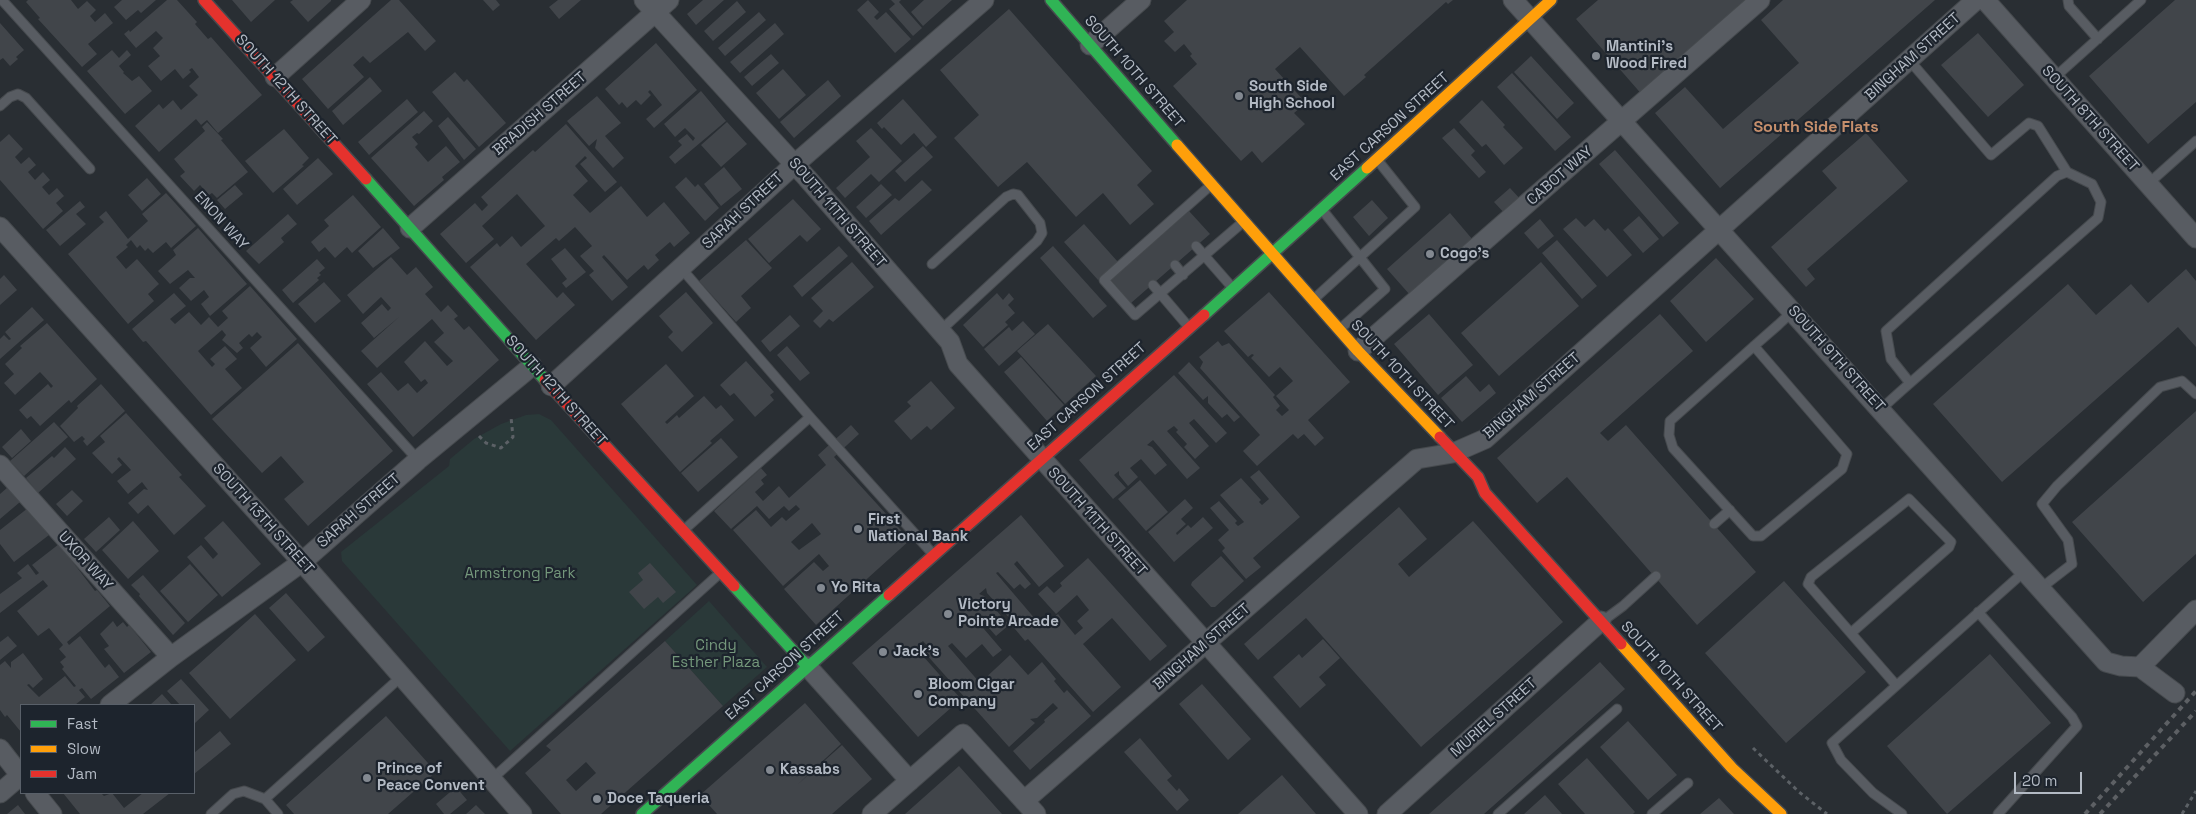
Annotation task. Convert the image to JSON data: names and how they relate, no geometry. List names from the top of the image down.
{
  "streets": {
    "main road": ["SOUTH 10TH STREET", "SOUTH 12TH STREET", "EAST CARSON STREET"],
    "street": [
      "BINGHAM STREET",
      "BRADISH STREET",
      "SOUTH 8TH STREET",
      "CABOT WAY",
      "SARAH STREET",
      "SOUTH 11TH STREET",
      "SOUTH 9TH STREET",
      "SOUTH 13TH STREET",
      "UXOR WAY",
      "MURIEL STREET"
    ],
    "lane": ["ENON WAY"]
  },
  "crossings": [
    ["BINGHAM STREET", "SOUTH 10TH STREET"],
    ["BINGHAM STREET", "SOUTH 11TH STREET"],
    ["BINGHAM STREET", "SOUTH 9TH STREET"],
    ["SOUTH 10TH STREET", "EAST CARSON STREET"],
    ["SOUTH 10TH STREET", "CABOT WAY"],
    ["SOUTH 10TH STREET", "MURIEL STREET"],
    ["SOUTH 12TH STREET", "BRADISH STREET"],
    ["SOUTH 12TH STREET", "EAST CARSON STREET"],
    ["SOUTH 12TH STREET", "SARAH STREET"],
    ["BRADISH STREET", "SOUTH 11TH STREET"],
    ["EAST CARSON STREET", "SOUTH 11TH STREET"],
    ["EAST CARSON STREET", "SOUTH 9TH STREET"],
    ["CABOT WAY", "SOUTH 9TH STREET"],
    ["SARAH STREET", "SOUTH 11TH STREET"],
    ["SARAH STREET", "ENON WAY"],
    ["SARAH STREET", "SOUTH 13TH STREET"],
    ["SARAH STREET", "UXOR WAY"]
  ],
  "districts": ["South Side Flats"],
  "parks": ["Armstrong Park", "Cindy Esther Plaza"],
  "places": [
    "Mantini's Wood Fired",
    "South Side High School",
    "Cogo's",
    "First National Bank",
    "Yo Rita",
    "Victory Pointe Arcade",
    "Jack's",
    "Bloom Cigar Company",
    "Kassabs",
    "Prince of Peace Convent",
    "Doce Taqueria"
  ],
  "legend": ["Fast", "Slow", "Jam"],
  "scale_bar": "20 m"
}
